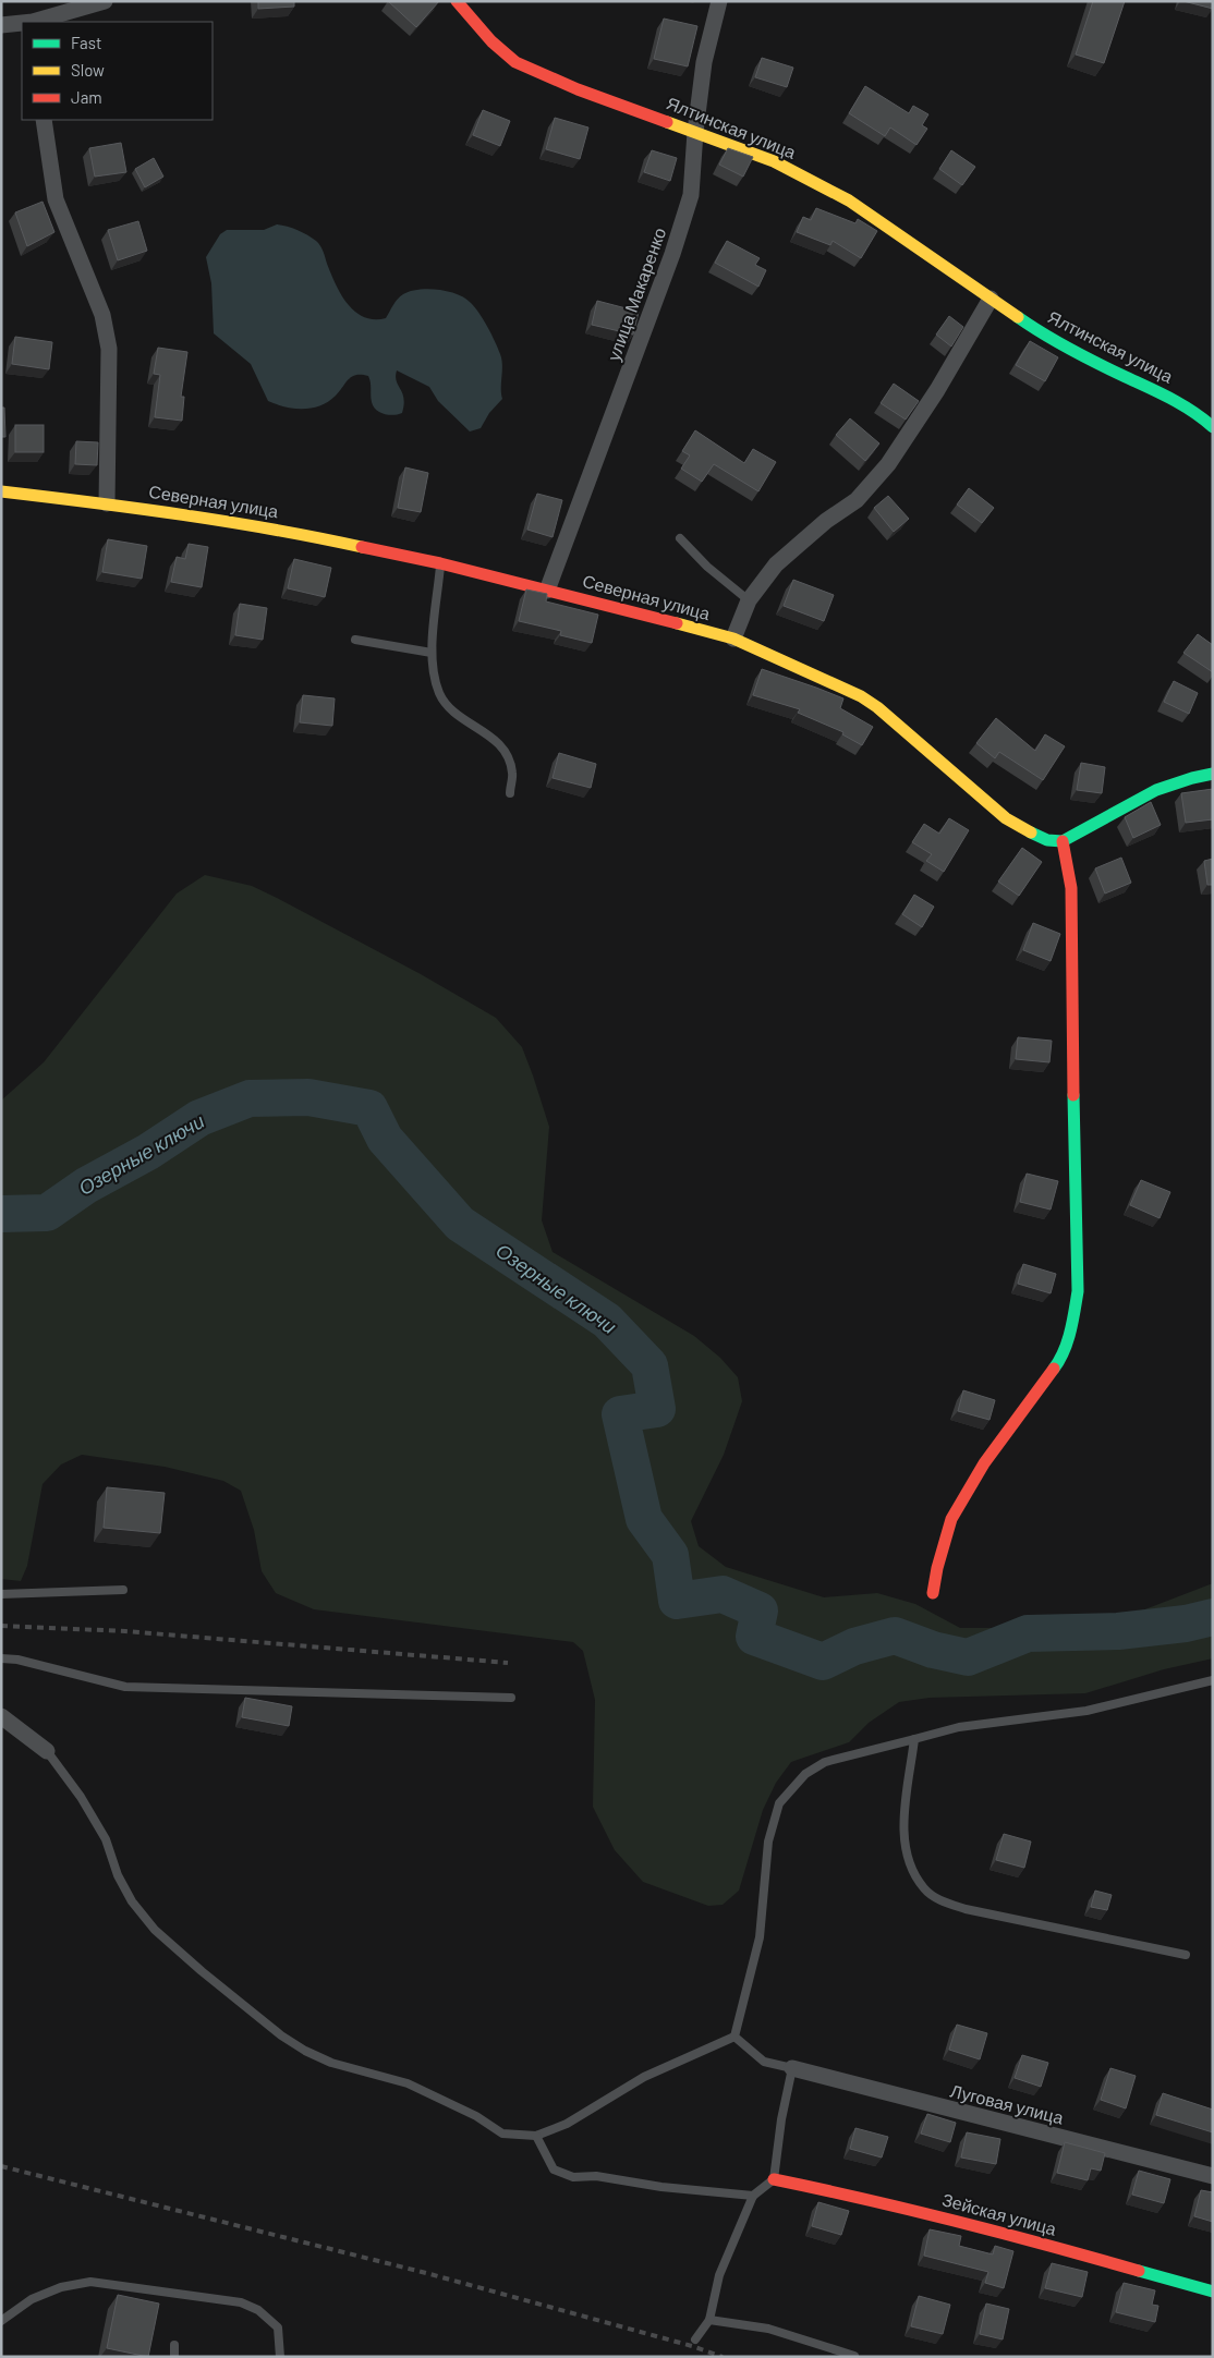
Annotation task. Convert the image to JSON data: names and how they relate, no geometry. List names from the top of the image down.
{
  "streets": {
    "street": [
      "Ялтинская улица",
      "улица Макаренко",
      "Северная улица",
      "Луговая улица",
      "Зейская улица"
    ]
  },
  "crossings": [
    ["Ялтинская улица", "улица Макаренко"],
    ["улица Макаренко", "Северная улица"]
  ],
  "water": ["Озерные ключи"],
  "legend": ["Fast", "Slow", "Jam"]
}
